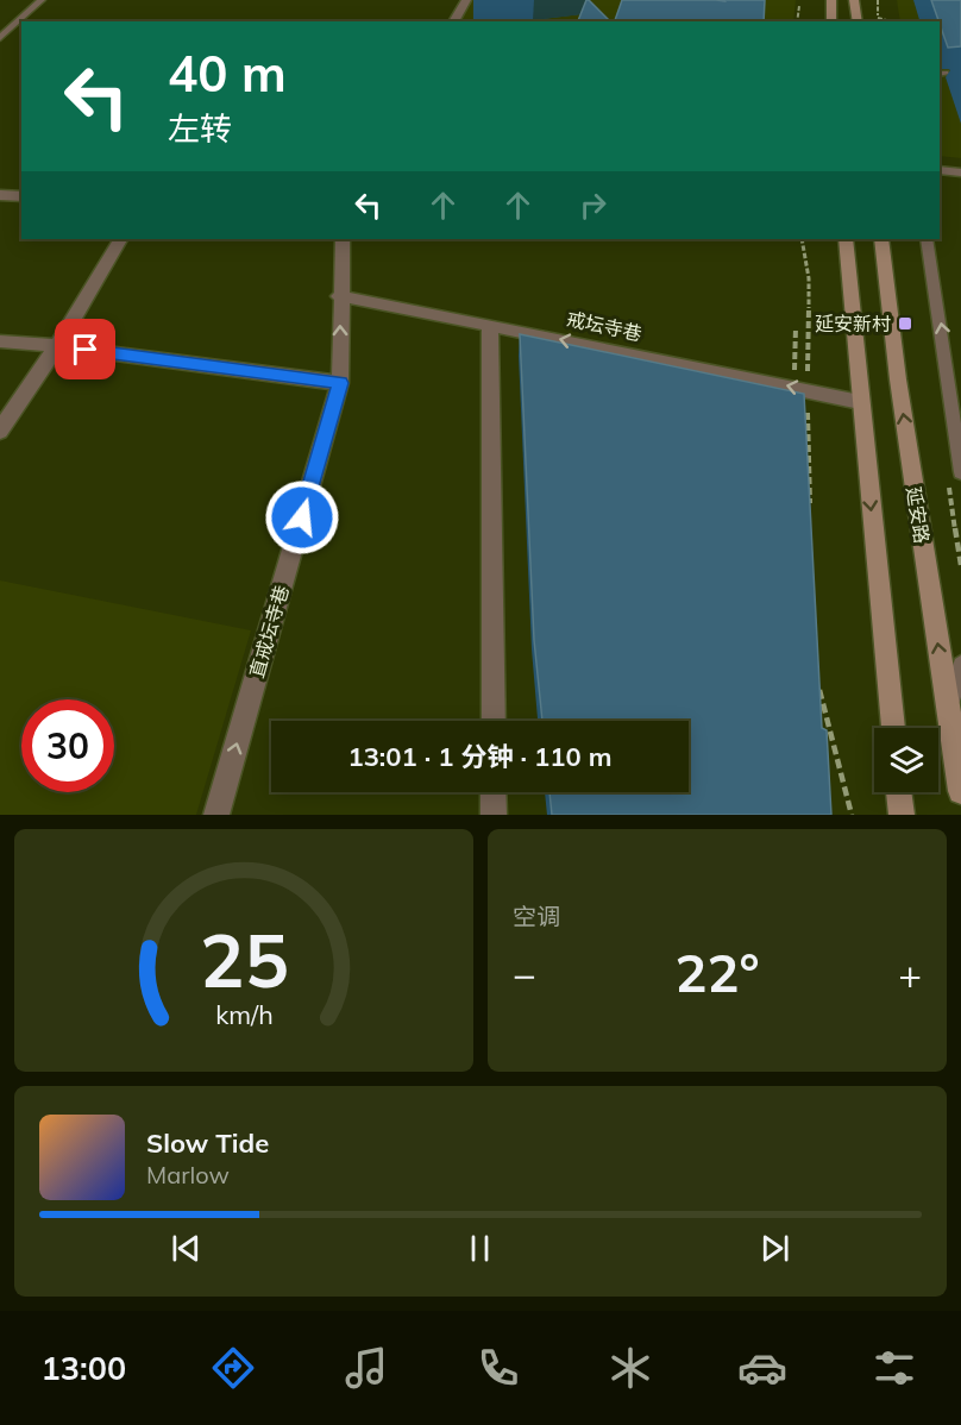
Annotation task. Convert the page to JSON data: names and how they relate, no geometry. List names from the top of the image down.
{
  "streets": {
    "main road": ["延安路"],
    "street": ["戒坛寺巷", "直戒坛寺巷"]
  },
  "crossings": [
    ["戒坛寺巷", "直戒坛寺巷"]
  ],
  "one_way": ["戒坛寺巷", "直戒坛寺巷"],
  "places": {
    "transit": ["延安新村"]
  },
  "page": {
    "turn": ["40 m", "左转"],
    "limit": "30",
    "trip": "13:01 · 1 分钟 · 110 m",
    "tile": "空调",
    "heat": ["−", "22°", "+"],
    "song": ["Slow Tide", "Marlow"],
    "tabs": "13:00",
    "gauge": ["25", "km/h"]
  }
}
